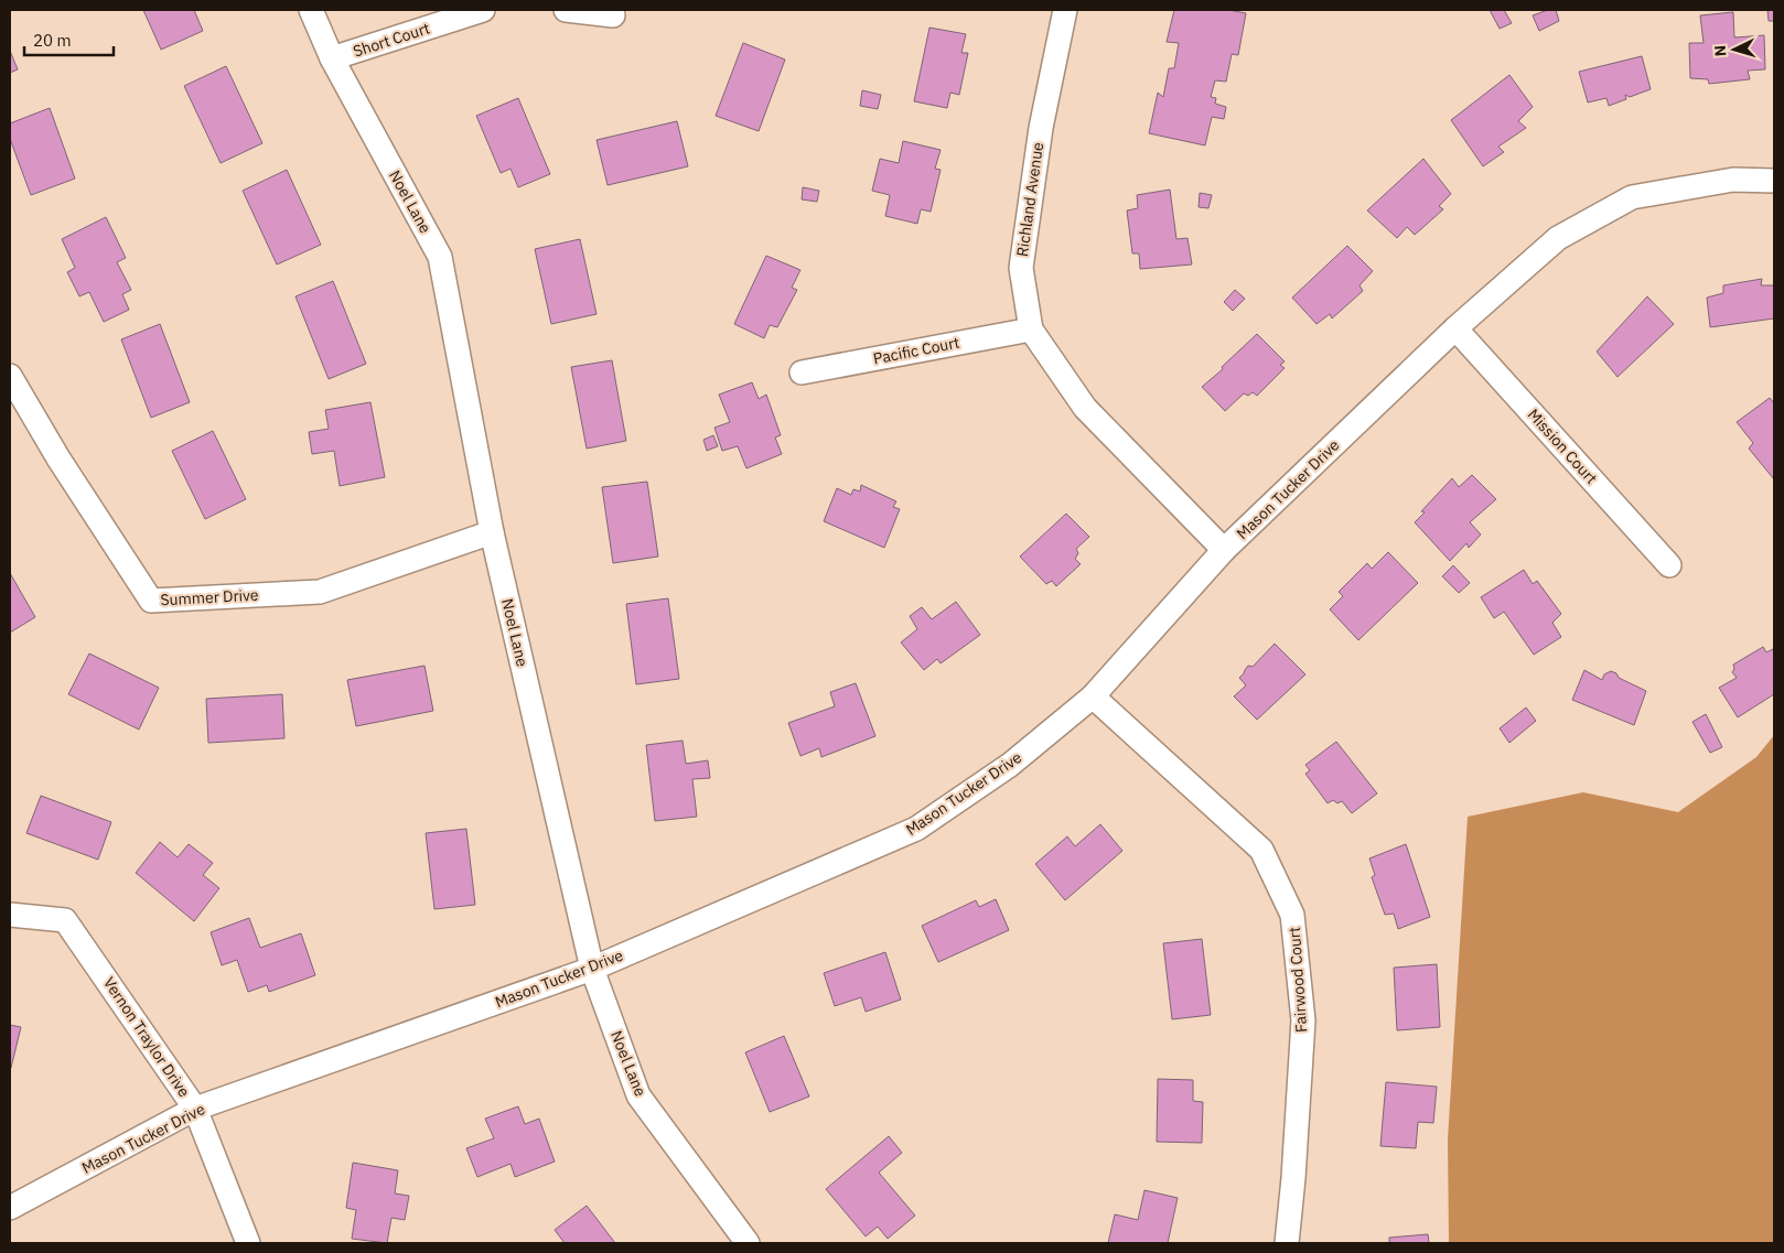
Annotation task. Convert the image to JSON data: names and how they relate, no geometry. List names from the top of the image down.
{
  "streets": {
    "street": [
      "Short Court",
      "Richland Avenue",
      "Noel Lane",
      "Pacific Court",
      "Mission Court",
      "Mason Tucker Drive",
      "Summer Drive",
      "Fairwood Court",
      "Vernon Traylor Drive"
    ]
  },
  "crossings": [
    ["Short Court", "Noel Lane"],
    ["Richland Avenue", "Pacific Court"],
    ["Richland Avenue", "Mason Tucker Drive"],
    ["Noel Lane", "Mason Tucker Drive"],
    ["Noel Lane", "Summer Drive"],
    ["Mission Court", "Mason Tucker Drive"],
    ["Mason Tucker Drive", "Fairwood Court"],
    ["Mason Tucker Drive", "Vernon Traylor Drive"]
  ],
  "scale_bar": "20 m",
  "north": "left"
}
